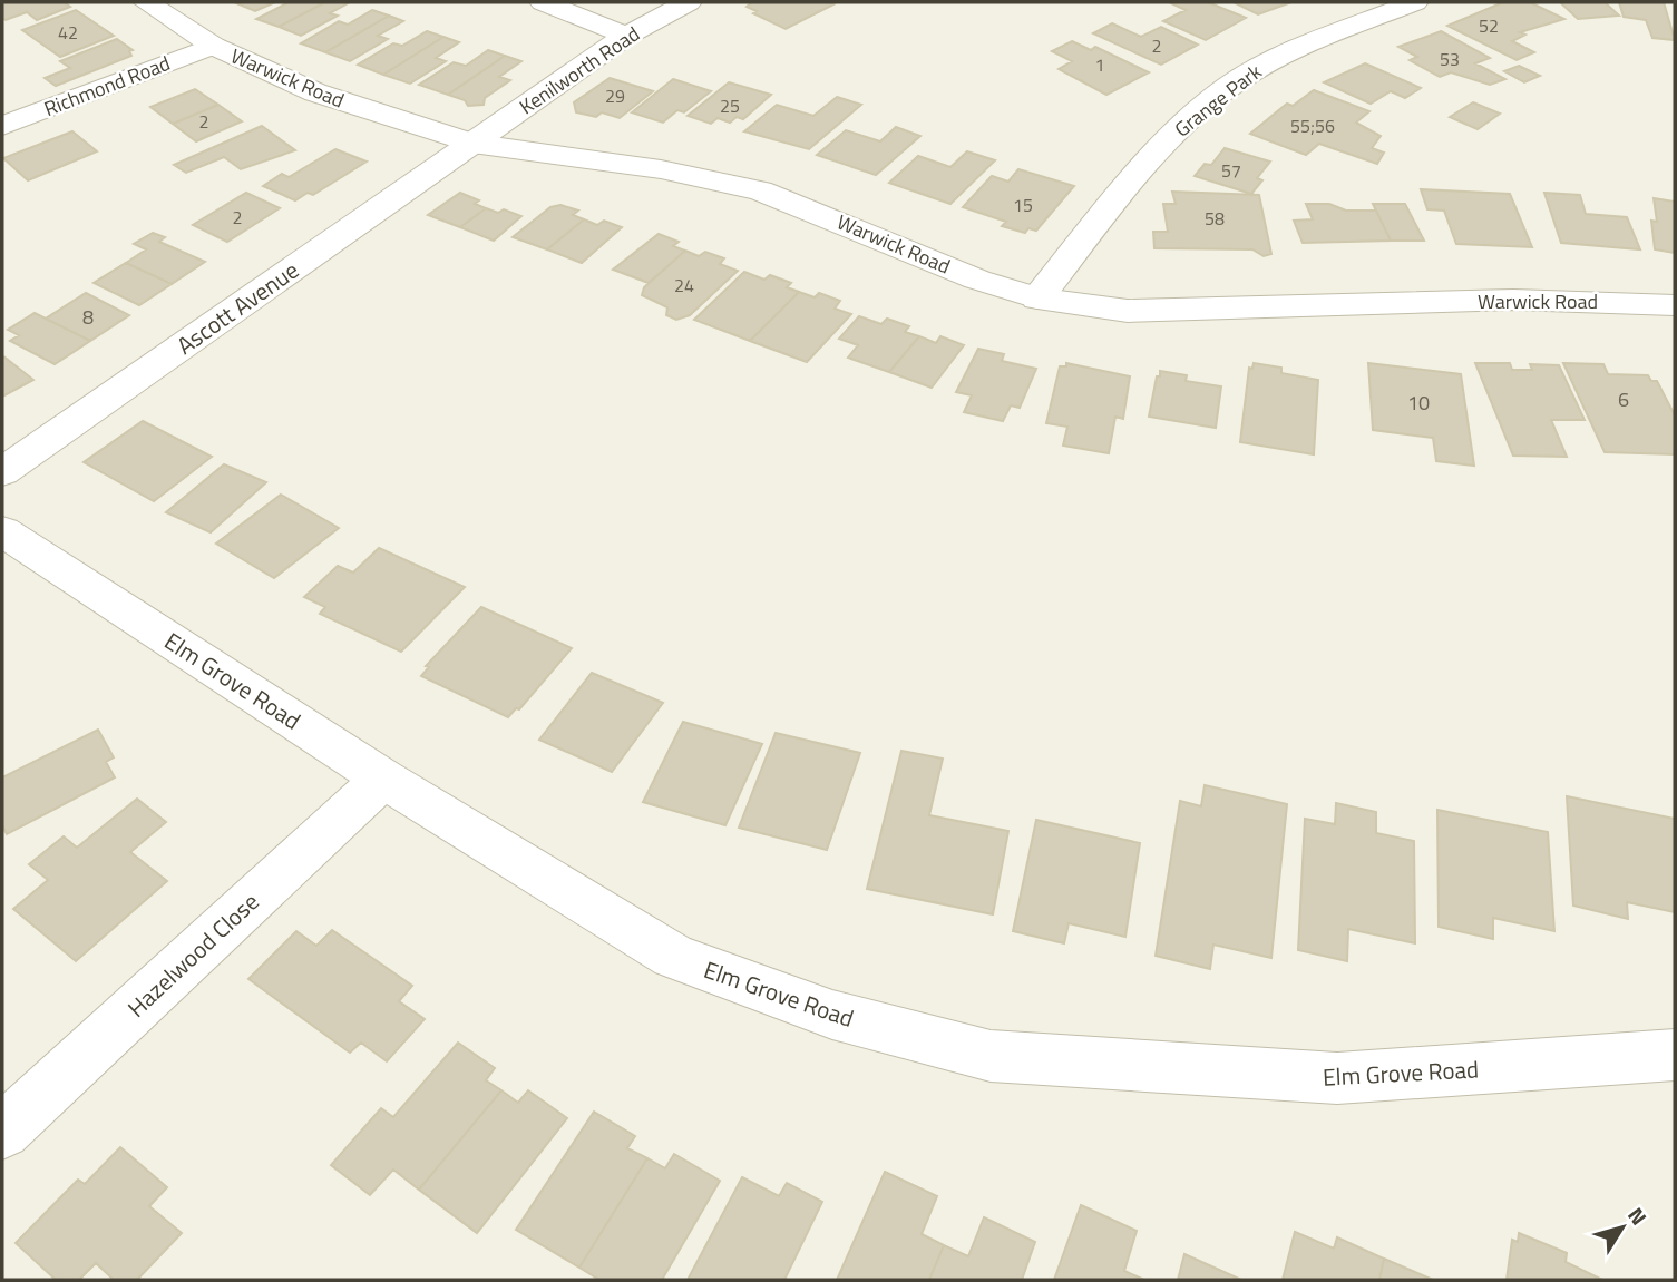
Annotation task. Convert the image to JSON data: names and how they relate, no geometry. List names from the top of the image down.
{
  "streets": {
    "street": [
      "Kenilworth Road",
      "Warwick Road",
      "Richmond Road",
      "Grange Park",
      "Ascott Avenue",
      "Elm Grove Road",
      "Hazelwood Close"
    ]
  },
  "crossings": [
    ["Kenilworth Road", "Warwick Road"],
    ["Kenilworth Road", "Ascott Avenue"],
    ["Warwick Road", "Richmond Road"],
    ["Warwick Road", "Grange Park"],
    ["Warwick Road", "Ascott Avenue"],
    ["Elm Grove Road", "Hazelwood Close"]
  ],
  "house_numbers": [
    "52",
    "42",
    "2",
    "53",
    "1",
    "29",
    "25",
    "2",
    "55;56",
    "57",
    "15",
    "2",
    "58",
    "24",
    "8",
    "6",
    "10"
  ],
  "north": "top right"
}
